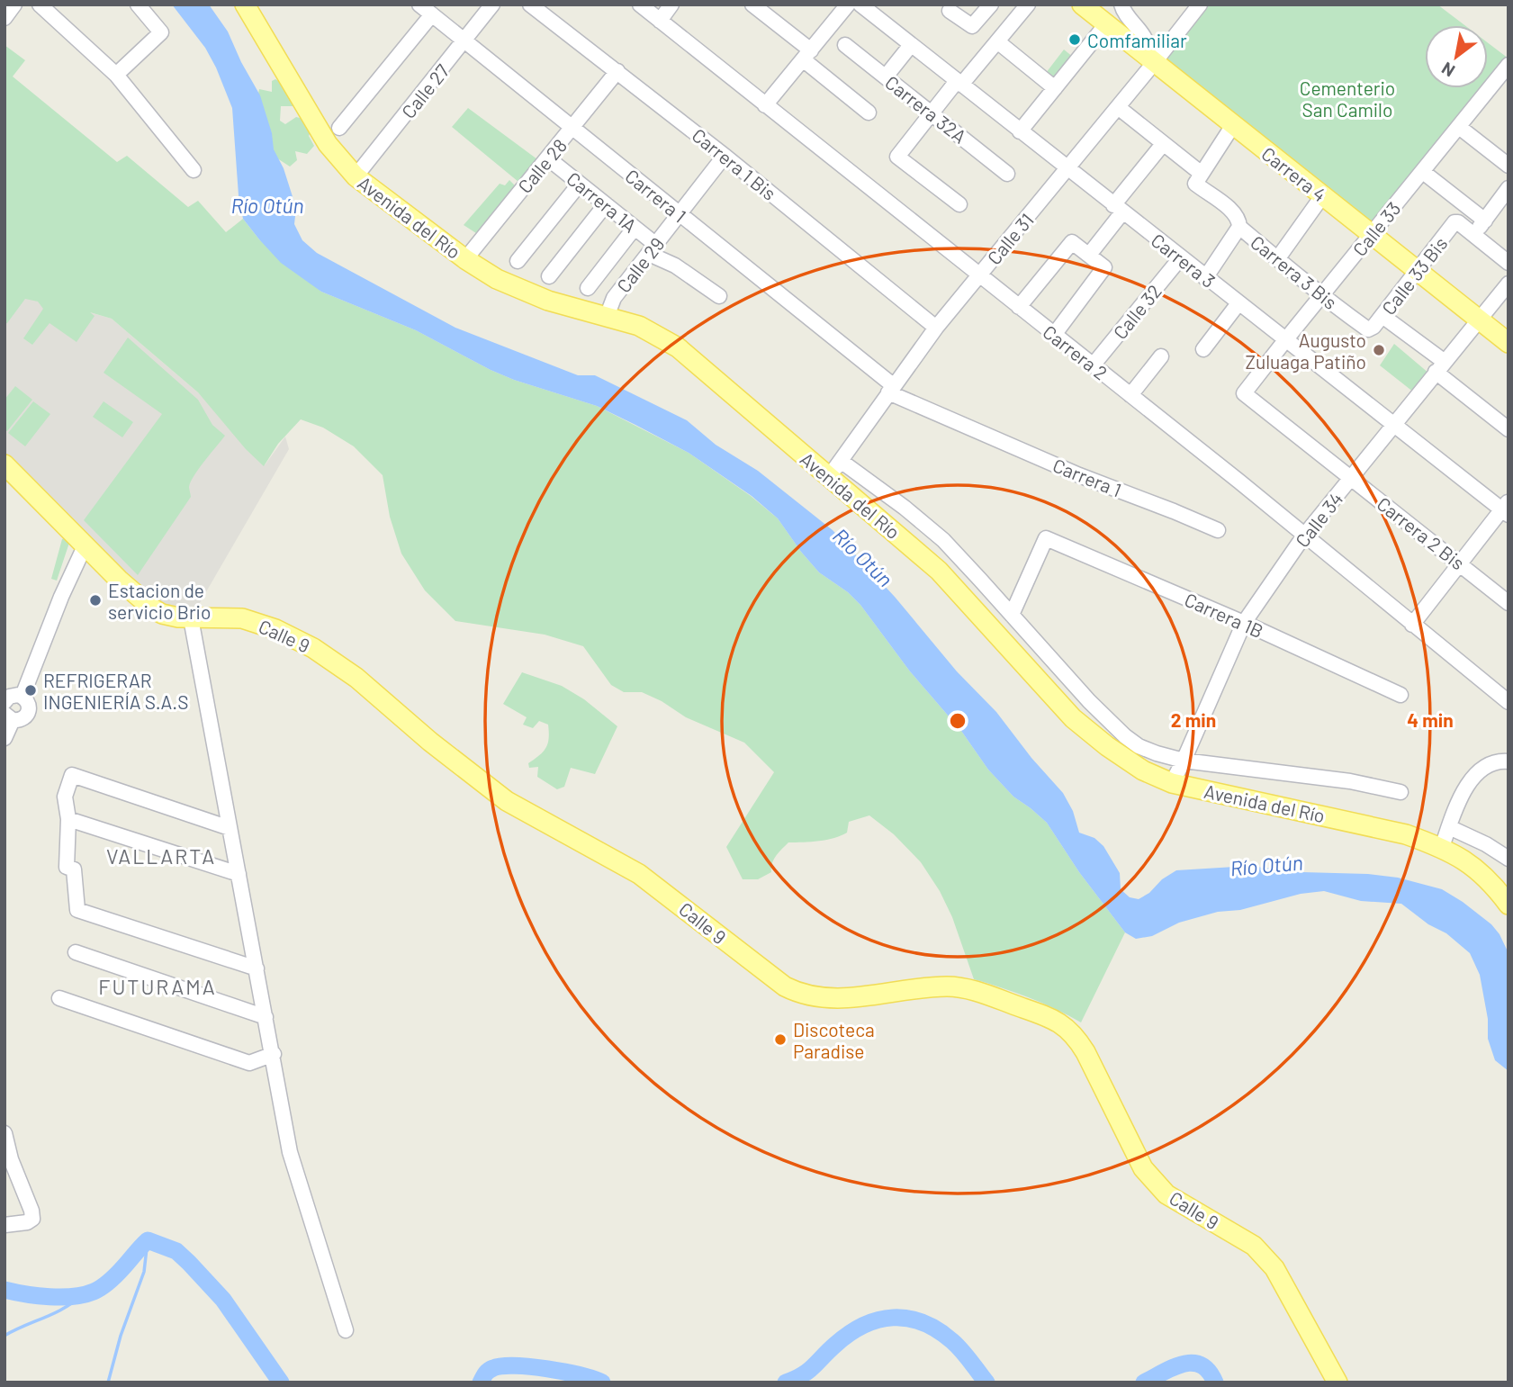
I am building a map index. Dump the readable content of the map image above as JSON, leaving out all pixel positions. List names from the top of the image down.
{
  "streets": {
    "main road": ["Carrera 4", "Avenida del Río", "Calle 9"],
    "street": [
      "Calle 27",
      "Carrera 32A",
      "Carrera 1 Bis",
      "Calle 28",
      "Carrera 1",
      "Carrera 1A",
      "Calle 33",
      "Calle 31",
      "Carrera 3",
      "Calle 29",
      "Carrera 3 Bis",
      "Calle 33 Bis",
      "Calle 32",
      "Carrera 2",
      "Calle 34",
      "Carrera 2 Bis",
      "Carrera 1B"
    ]
  },
  "crossings": [
    ["Calle 27", "Carrera 1"],
    ["Calle 27", "Avenida del Río"],
    ["Carrera 1 Bis", "Calle 28"],
    ["Carrera 1 Bis", "Calle 31"],
    ["Carrera 1 Bis", "Calle 29"],
    ["Calle 28", "Carrera 1"],
    ["Calle 28", "Carrera 1A"],
    ["Calle 28", "Avenida del Río"],
    ["Carrera 4", "Calle 33"],
    ["Carrera 4", "Calle 31"],
    ["Carrera 4", "Calle 33 Bis"],
    ["Carrera 4", "Calle 34"],
    ["Carrera 1", "Calle 31"],
    ["Carrera 1", "Calle 29"],
    ["Carrera 1A", "Calle 29"],
    ["Avenida del Río", "Calle 31"],
    ["Avenida del Río", "Calle 29"],
    ["Avenida del Río", "Calle 34"],
    ["Calle 33", "Carrera 3"],
    ["Calle 33", "Carrera 3 Bis"],
    ["Calle 33", "Carrera 2 Bis"],
    ["Calle 31", "Carrera 3"],
    ["Calle 31", "Carrera 3 Bis"],
    ["Calle 31", "Carrera 2"],
    ["Carrera 3", "Calle 32"],
    ["Carrera 3", "Calle 34"],
    ["Carrera 3 Bis", "Calle 33 Bis"],
    ["Calle 32", "Carrera 2"],
    ["Carrera 2", "Calle 34"],
    ["Calle 34", "Carrera 2 Bis"],
    ["Calle 34", "Carrera 1B"]
  ],
  "districts": ["VALLARTA", "FUTURAMA"],
  "water": ["Río Otún"],
  "parks": ["Cementerio San Camilo"],
  "places": [
    "Comfamiliar",
    "Augusto Zuluaga Patiño",
    "Estacion de servicio Brio",
    "REFRIGERAR INGENIERÍA S.A.S",
    "Discoteca Paradise"
  ],
  "north": "bottom left",
  "rings": ["2 min", "4 min"]
}
